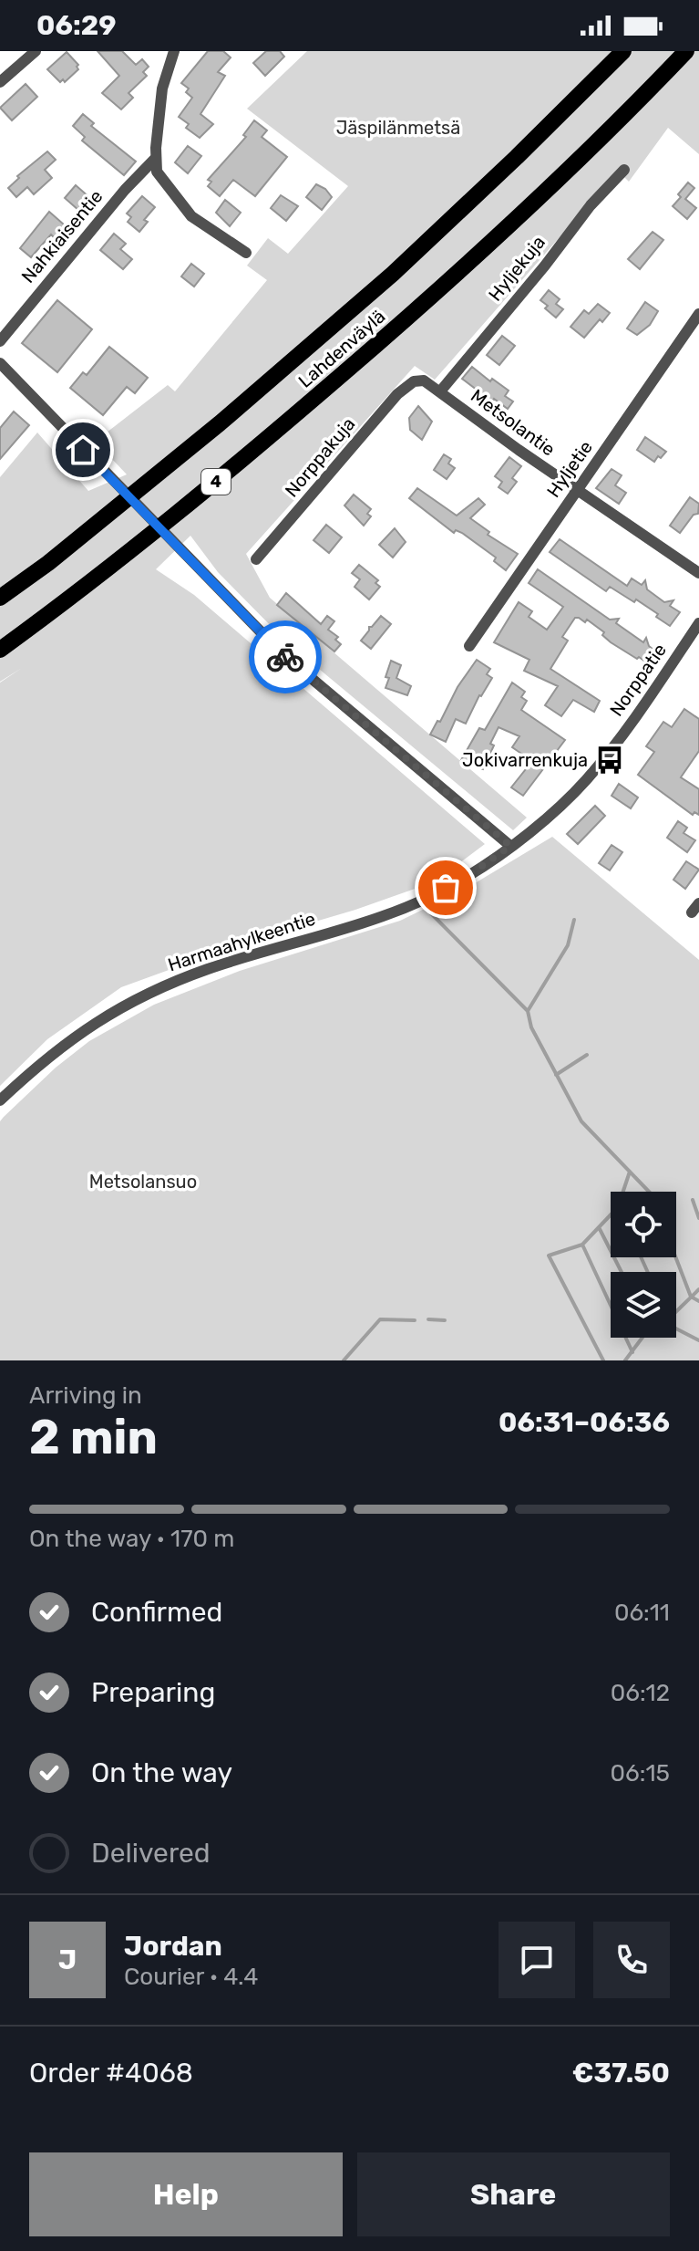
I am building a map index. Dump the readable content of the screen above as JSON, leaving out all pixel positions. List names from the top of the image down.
{
  "streets": {
    "highway": ["Lahdenväylä", "4"],
    "street": [
      "Nahkiaisentie",
      "Hyljekuja",
      "Metsolantie",
      "Norppakuja",
      "Hyljetie",
      "Norppatie",
      "Harmaahylkeentie"
    ]
  },
  "crossings": [
    ["Hyljekuja", "Metsolantie"],
    ["Metsolantie", "Norppakuja"],
    ["Metsolantie", "Hyljetie"],
    ["Norppatie", "Harmaahylkeentie"]
  ],
  "parks": ["Jäspilänmetsä", "Metsolansuo"],
  "places": {
    "bus stop": ["Jokivarrenkuja"]
  },
  "page": {
    "status": "06:29",
    "heading": ["2 min", "Arriving in", "06:31–06:36"],
    "panel": [
      "Jordan",
      "Courier · 4.4",
      "Order #4068",
      "€37.50"
    ],
    "bar": "On the way · 170 m",
    "list": [
      ["Confirmed", "06:11"],
      ["Preparing", "06:12"],
      ["On the way", "06:15"],
      "Delivered"
    ],
    "round": "J",
    "buttons": ["Help", "Share"]
  }
}
